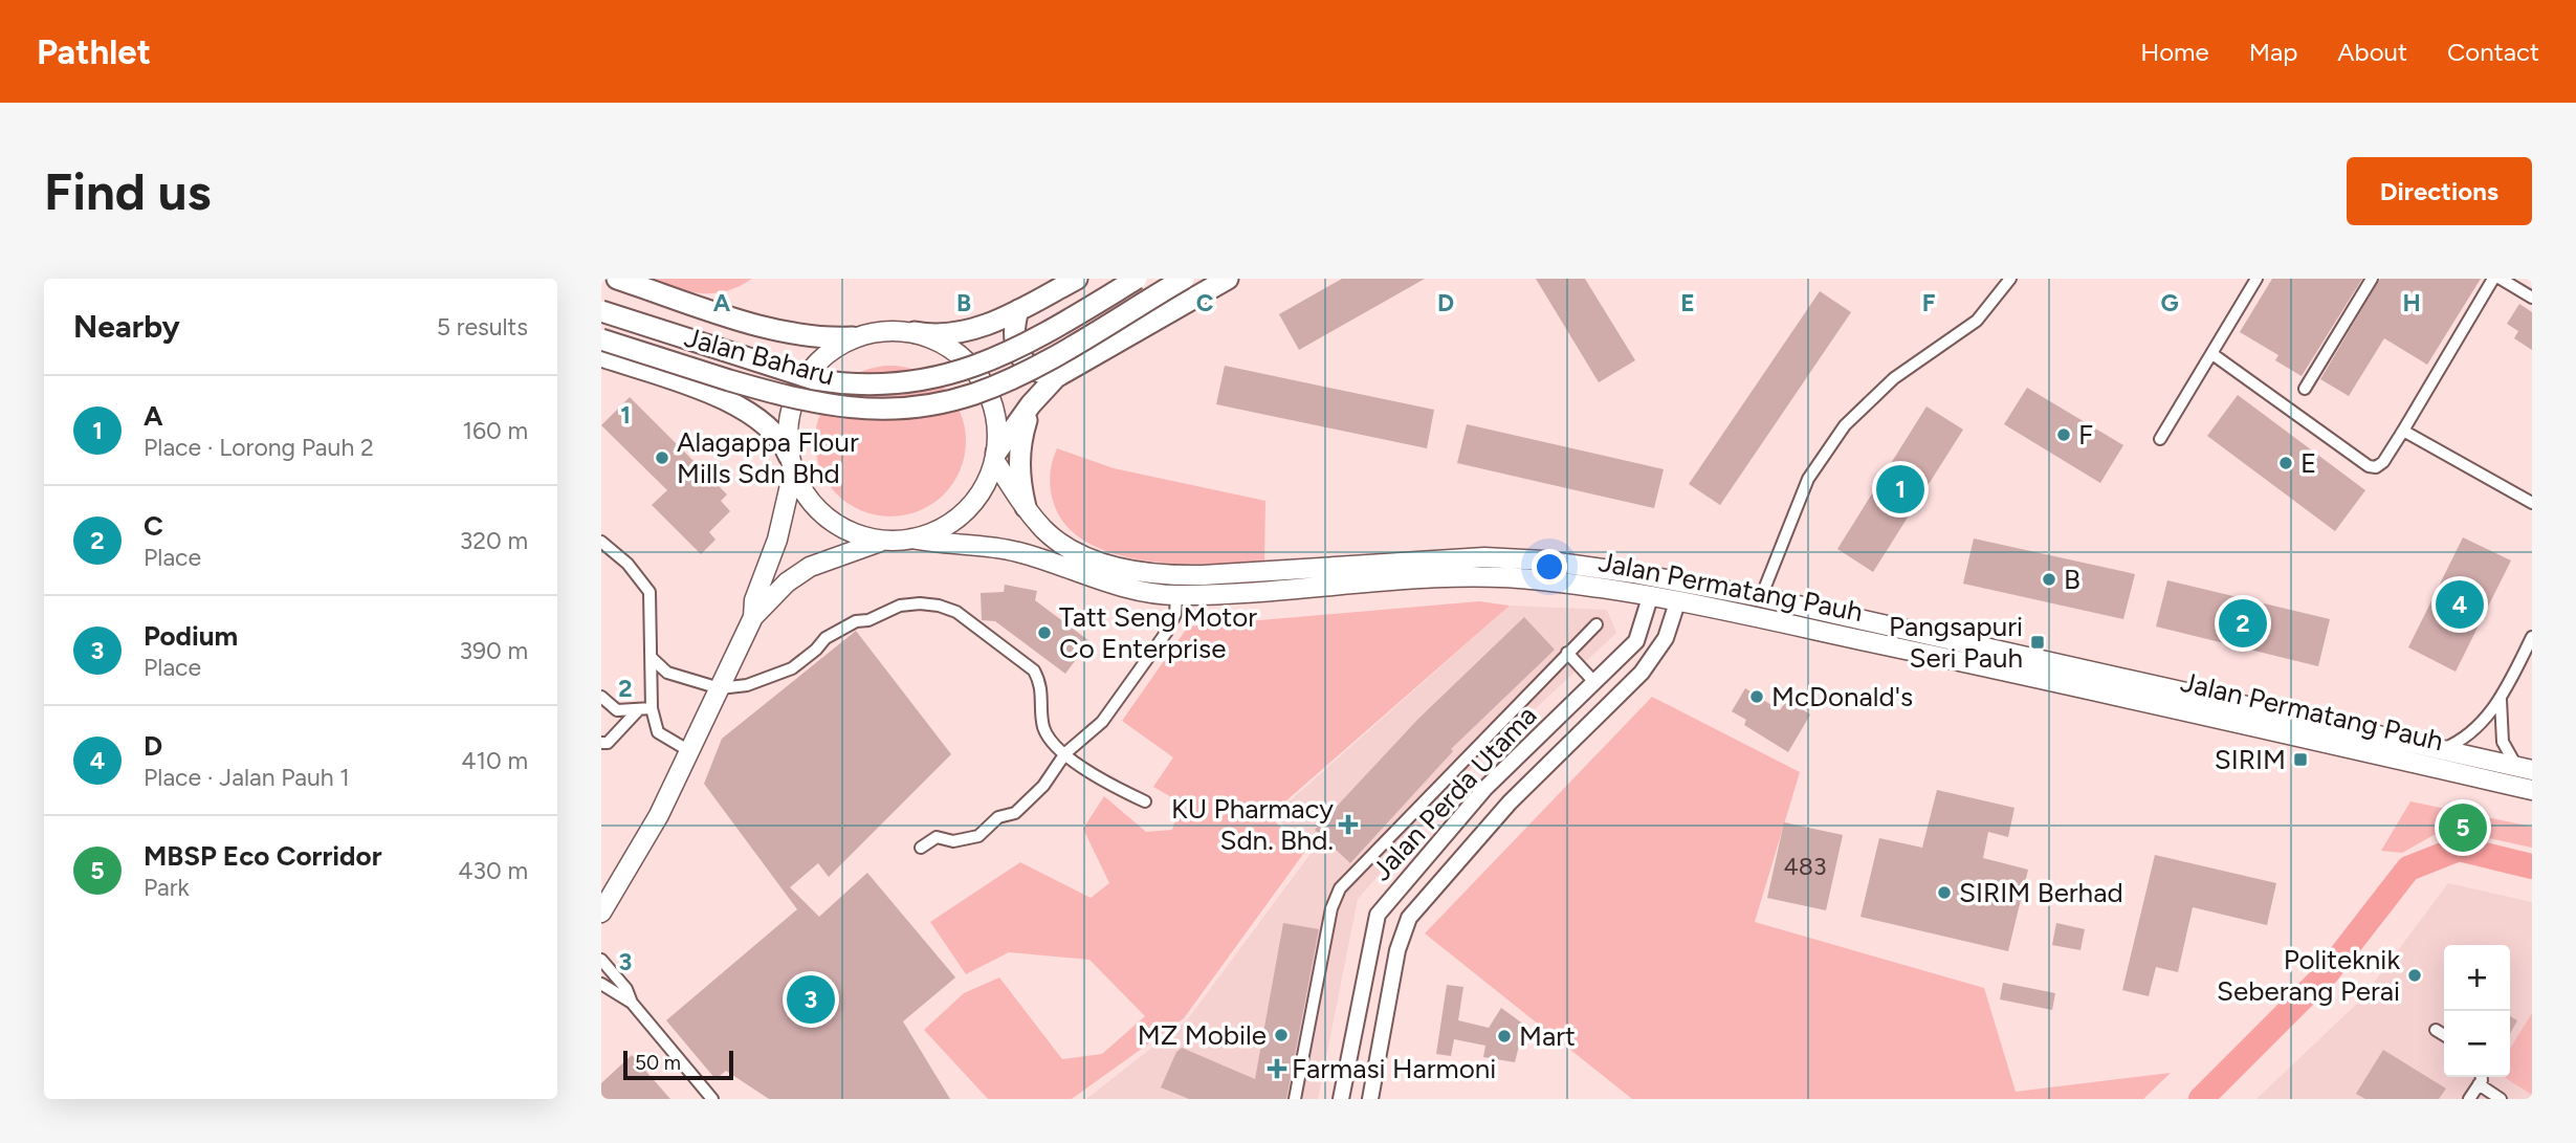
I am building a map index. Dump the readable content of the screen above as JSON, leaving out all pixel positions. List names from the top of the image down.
{
  "streets": {
    "highway": ["Jalan Baharu"],
    "main road": ["Jalan Permatang Pauh"],
    "street": ["Jalan Perda Utama"]
  },
  "crossings": [
    ["Jalan Permatang Pauh", "Jalan Perda Utama"]
  ],
  "places": {
    "other": [
      "F",
      "Alagappa Flour Mills Sdn Bhd",
      "E",
      "B",
      "Tatt Seng Motor Co Enterprise",
      "McDonald's",
      "SIRIM Berhad",
      "Politeknik Seberang Perai",
      "MZ Mobile",
      "Mart"
    ],
    "transit": ["Pangsapuri Seri Pauh", "SIRIM"],
    "health": ["KU Pharmacy Sdn. Bhd.", "Farmasi Harmoni"]
  },
  "house_numbers": ["483"],
  "scale_bar": "50 m",
  "page": {
    "header": "Pathlet",
    "nav": [
      "Home",
      "Map",
      "About",
      "Contact"
    ],
    "buttons": "Directions",
    "title": "Find us",
    "heading": ["Nearby", "5 results"],
    "list": [
      {
        "mark": "1",
        "name": "A",
        "note": "Place · Lorong Pauh 2",
        "value": "160 m"
      },
      {
        "mark": "2",
        "name": "C",
        "note": "Place",
        "value": "320 m"
      },
      {
        "mark": "3",
        "name": "Podium",
        "note": "Place",
        "value": "390 m"
      },
      {
        "mark": "4",
        "name": "D",
        "note": "Place · Jalan Pauh 1",
        "value": "410 m"
      },
      {
        "mark": "5",
        "name": "MBSP Eco Corridor",
        "note": "Park",
        "value": "430 m"
      }
    ],
    "pins": [
      "1",
      "4",
      "2",
      "5",
      "3"
    ],
    "map_buttons": ["+", "−"],
    "scale": "50 m"
  },
  "grid": {
    "columns": [
      "A",
      "B",
      "C",
      "D",
      "E",
      "F",
      "G",
      "H"
    ],
    "rows": ["1", "2", "3"]
  }
}
